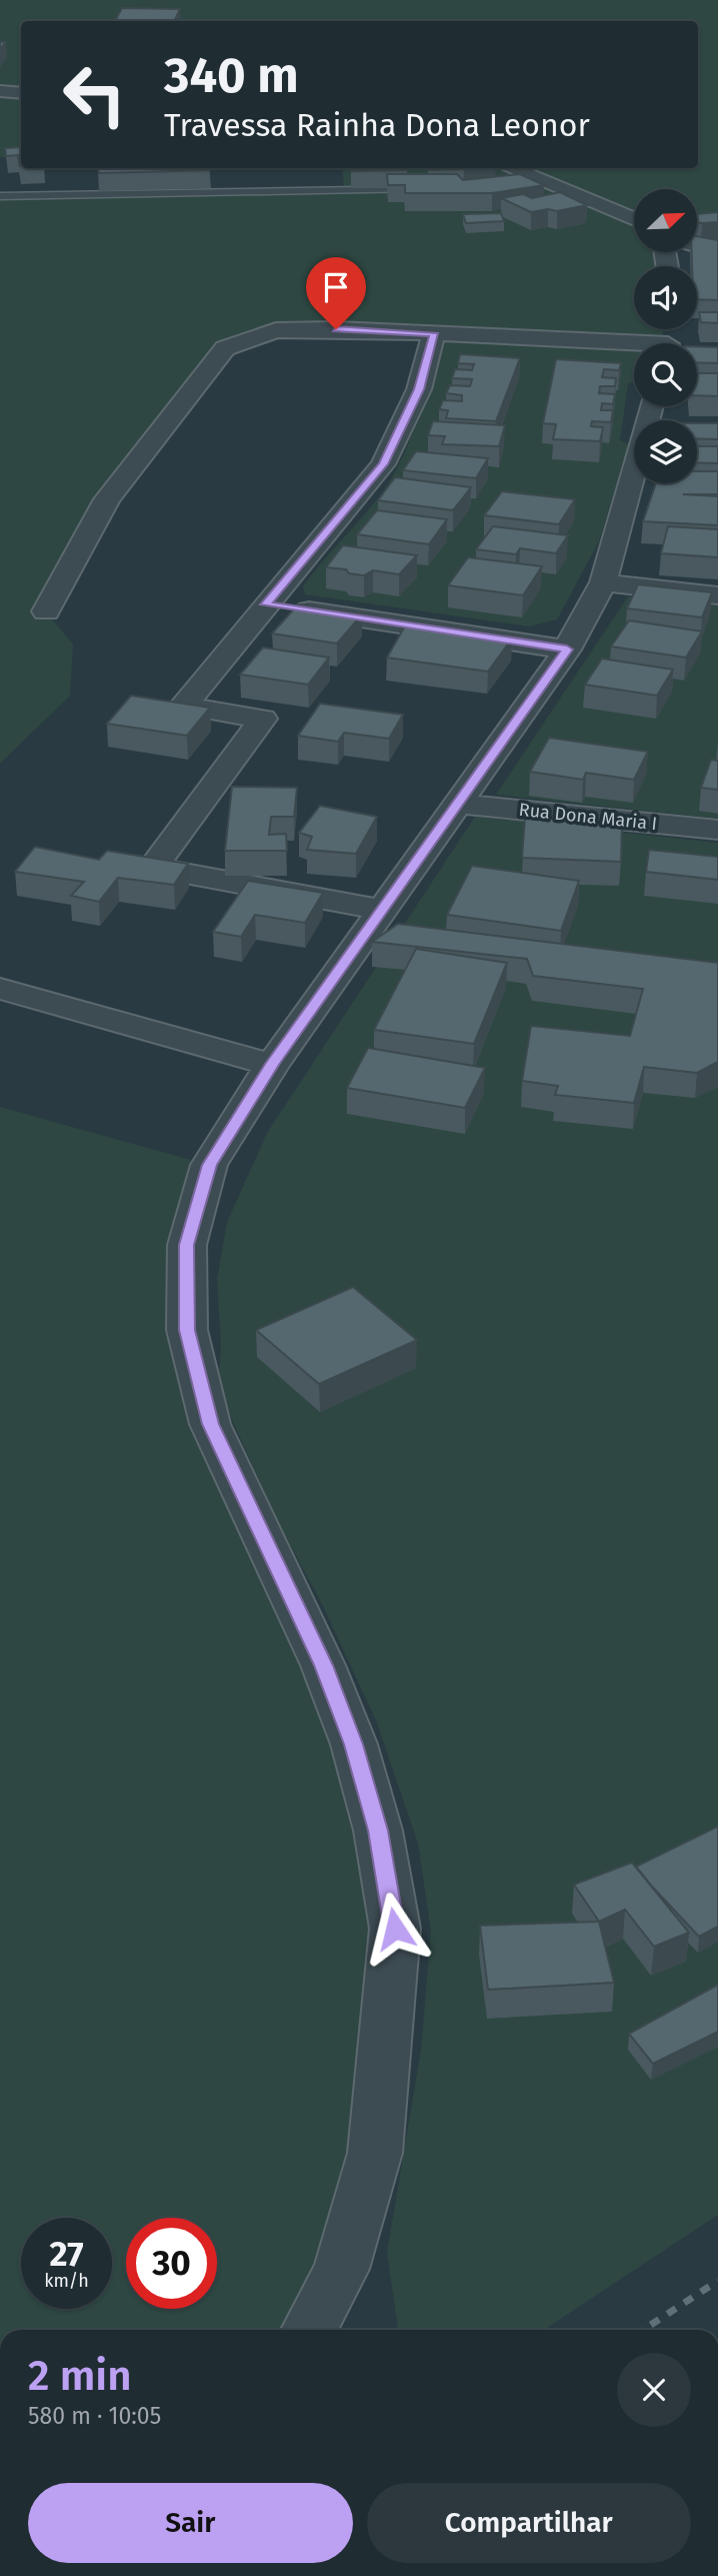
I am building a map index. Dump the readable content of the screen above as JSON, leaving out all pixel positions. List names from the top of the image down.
{
  "streets": {
    "street": ["Rua Dona Maria I"]
  },
  "north": "top right",
  "page": {
    "turn": ["340 m", "Travessa Rainha Dona Leonor"],
    "speed": "27 km/h",
    "limit": "30",
    "heading": ["2 min", "580 m · 10:05"],
    "buttons": ["Sair", "Compartilhar"]
  }
}
